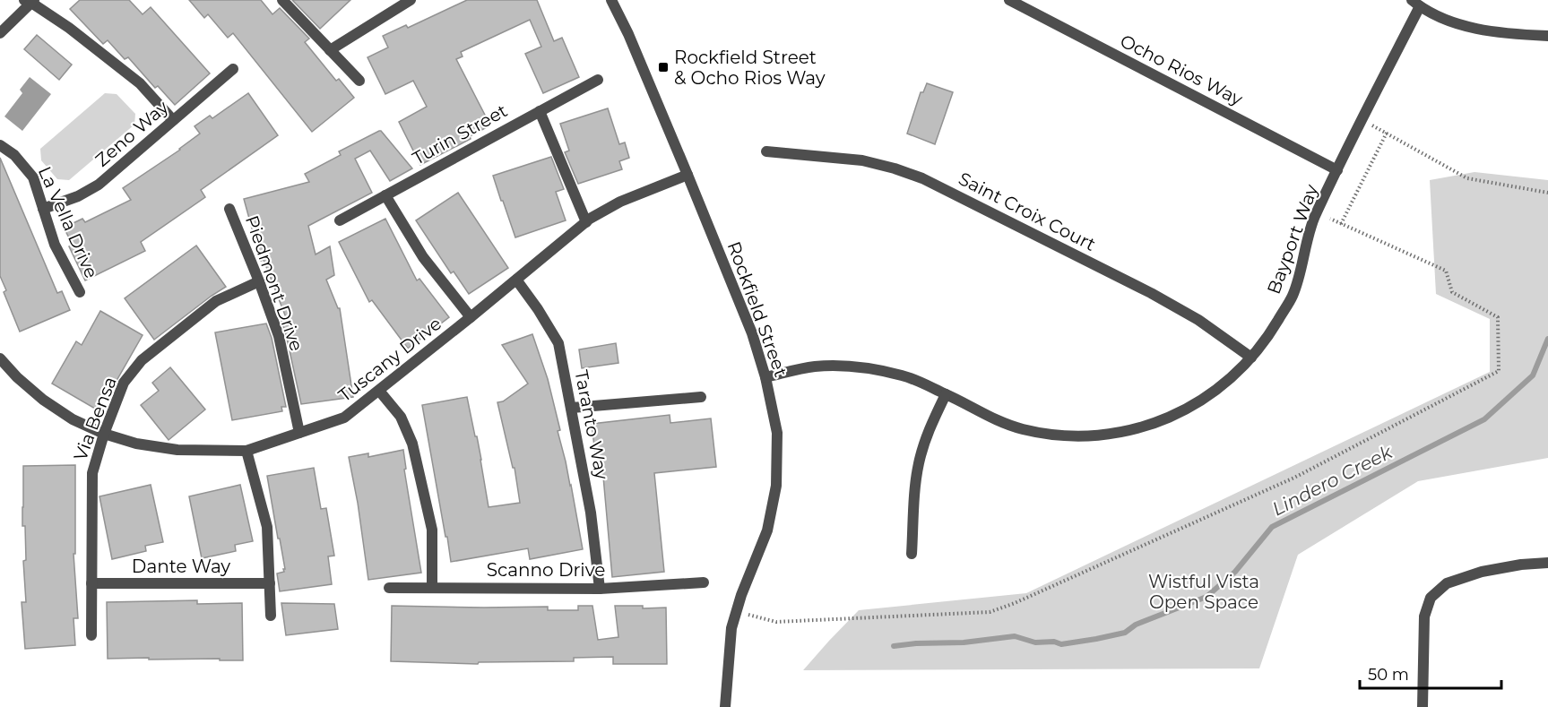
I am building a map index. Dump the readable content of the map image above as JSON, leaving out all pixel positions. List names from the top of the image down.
{
  "streets": {
    "street": [
      "Ocho Rios Way",
      "Zeno Way",
      "Turin Street",
      "Saint Croix Court",
      "La Vella Drive",
      "Bayport Way",
      "Piedmont Drive",
      "Rockfield Street",
      "Tuscany Drive",
      "Via Bensa",
      "Taranto Way",
      "Dante Way",
      "Scanno Drive"
    ]
  },
  "crossings": [
    ["Ocho Rios Way", "Bayport Way"],
    ["Zeno Way", "La Vella Drive"],
    ["Saint Croix Court", "Bayport Way"],
    ["Bayport Way", "Rockfield Street"],
    ["Piedmont Drive", "Tuscany Drive"],
    ["Piedmont Drive", "Via Bensa"],
    ["Rockfield Street", "Tuscany Drive"],
    ["Tuscany Drive", "Via Bensa"],
    ["Tuscany Drive", "Taranto Way"],
    ["Via Bensa", "Dante Way"],
    ["Taranto Way", "Scanno Drive"]
  ],
  "water": ["Lindero Creek"],
  "parks": ["Wistful Vista Open Space"],
  "places": {
    "transit": ["Rockfield Street & Ocho Rios Way"]
  },
  "scale_bar": "50 m"
}
